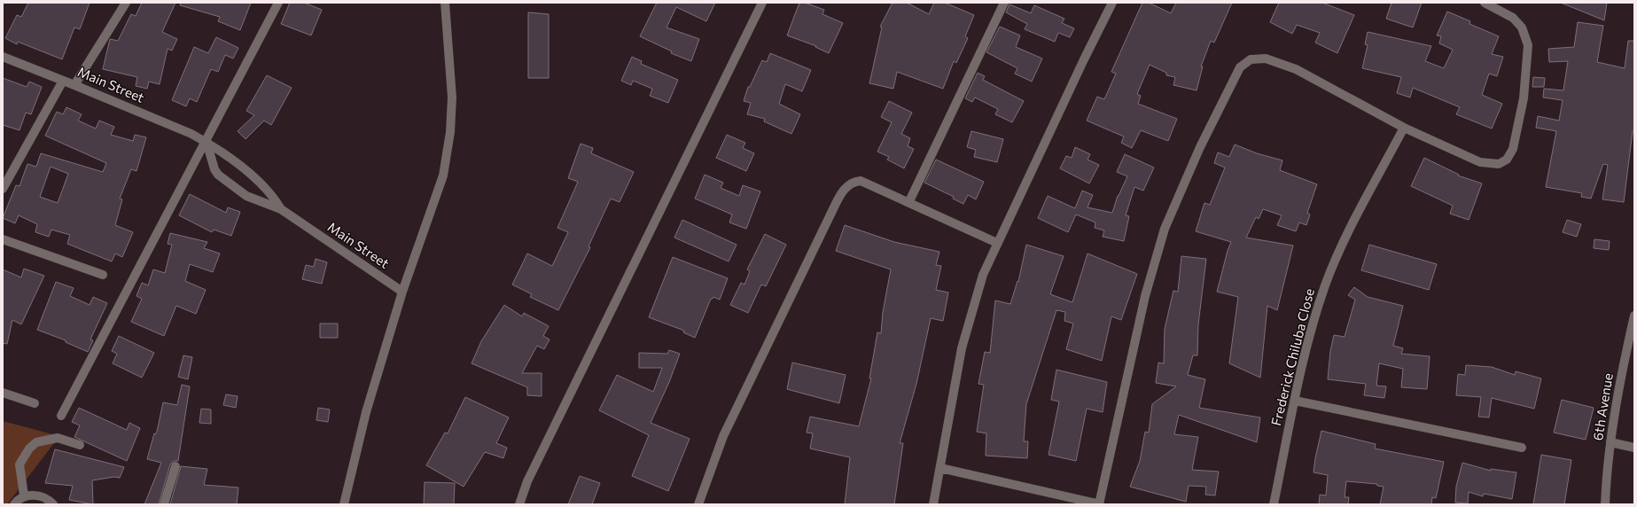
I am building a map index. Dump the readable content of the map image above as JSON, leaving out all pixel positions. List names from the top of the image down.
{
  "streets": {
    "street": ["Main Street", "Frederick Chiluba Close", "6th Avenue"]
  }
}
